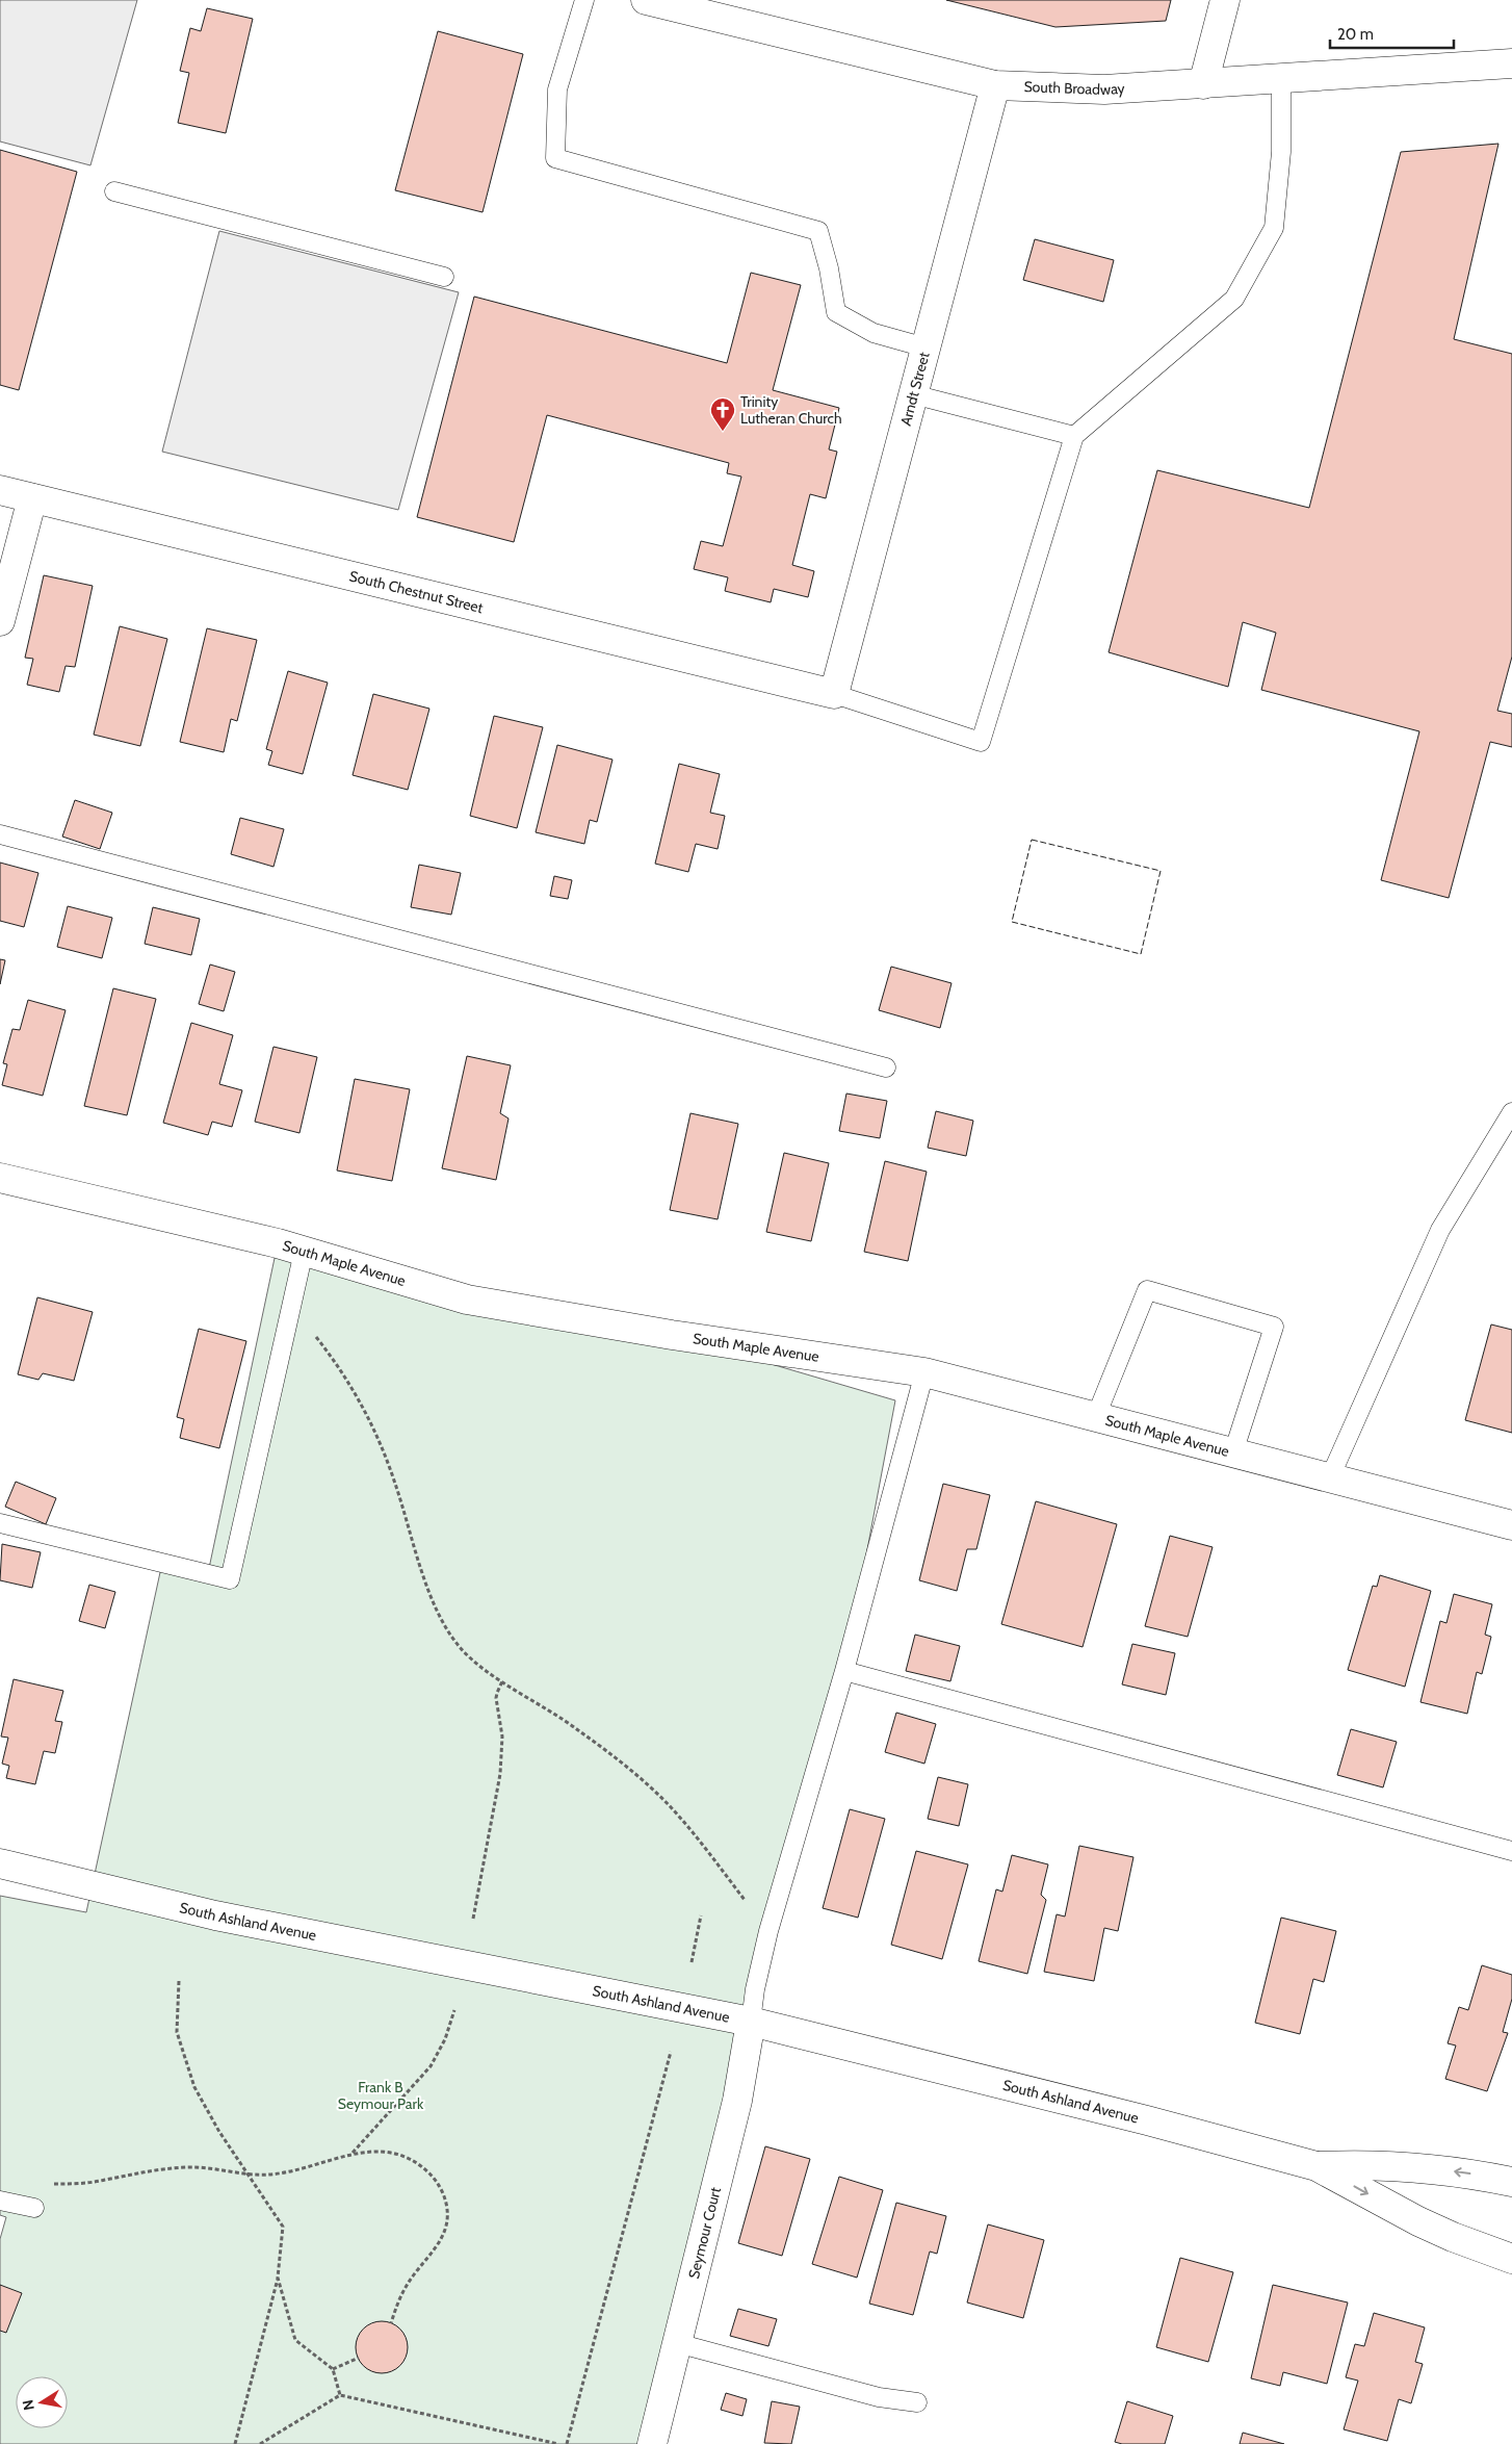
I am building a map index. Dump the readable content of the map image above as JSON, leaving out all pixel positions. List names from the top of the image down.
{
  "streets": {
    "street": [
      "South Broadway",
      "Arndt Street",
      "South Chestnut Street",
      "South Maple Avenue",
      "South Ashland Avenue",
      "Seymour Court"
    ]
  },
  "crossings": [
    ["South Broadway", "Arndt Street"],
    ["Arndt Street", "South Chestnut Street"],
    ["South Ashland Avenue", "Seymour Court"]
  ],
  "parks": ["Frank B Seymour Park"],
  "places": {
    "church": ["Trinity Lutheran Church"]
  },
  "scale_bar": "20 m",
  "north": "left"
}
